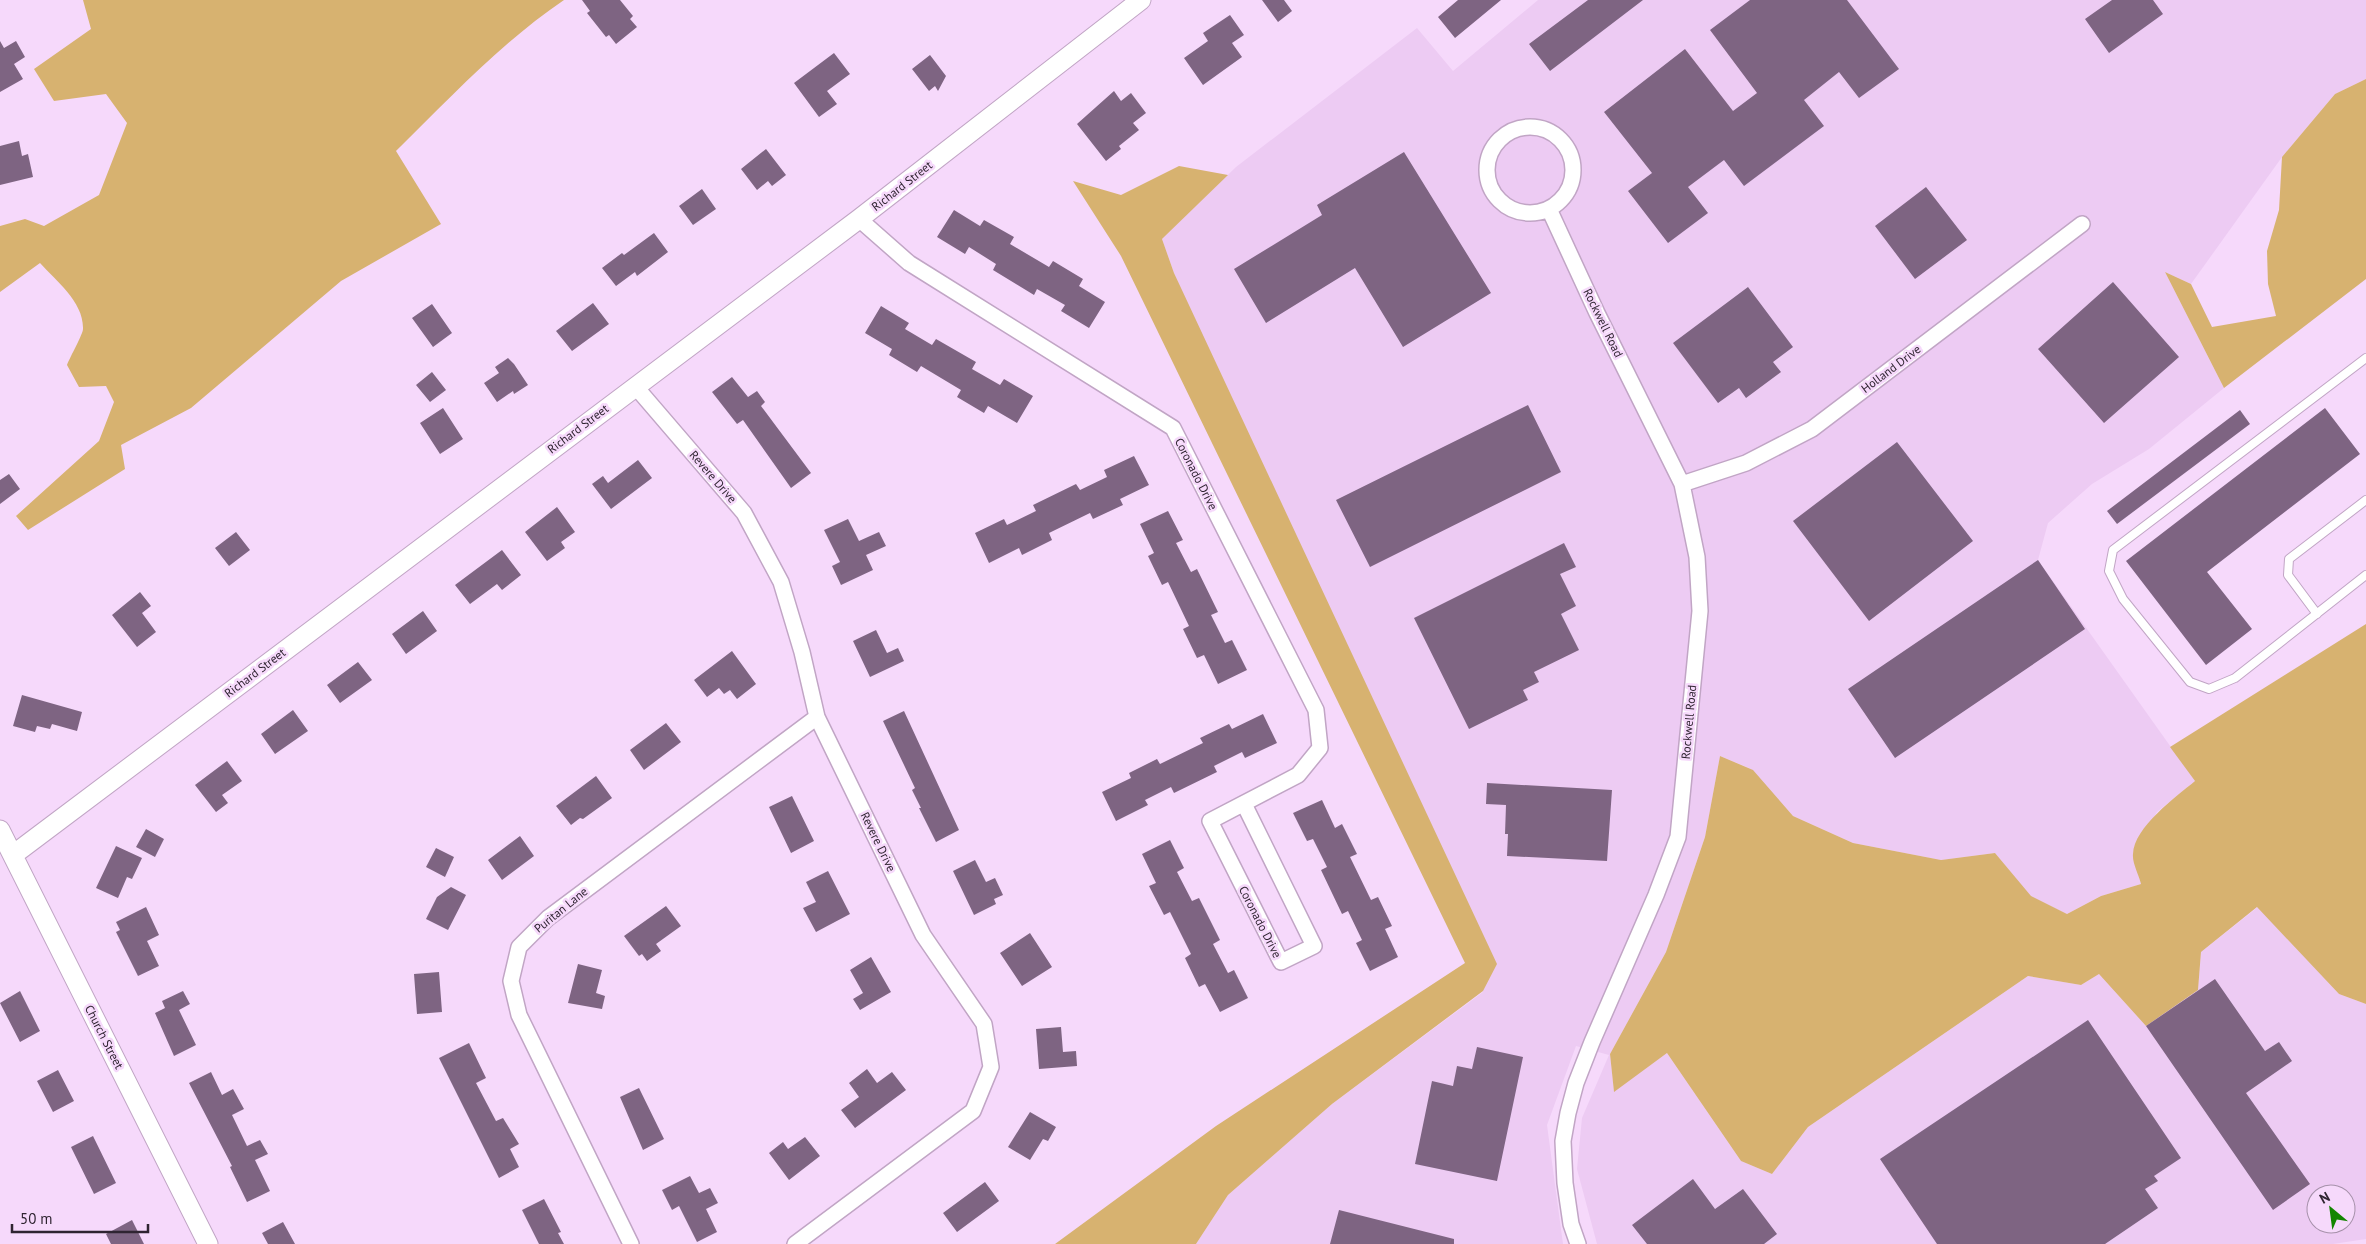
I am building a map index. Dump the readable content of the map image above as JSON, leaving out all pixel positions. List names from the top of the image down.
{
  "streets": {
    "street": [
      "Richard Street",
      "Rockwell Road",
      "Holland Drive",
      "Coronado Drive",
      "Revere Drive",
      "Puritan Lane",
      "Church Street"
    ]
  },
  "crossings": [
    ["Richard Street", "Coronado Drive"],
    ["Richard Street", "Revere Drive"],
    ["Richard Street", "Church Street"],
    ["Rockwell Road", "Holland Drive"],
    ["Revere Drive", "Puritan Lane"]
  ],
  "scale_bar": "50 m",
  "north": "top left"
}
